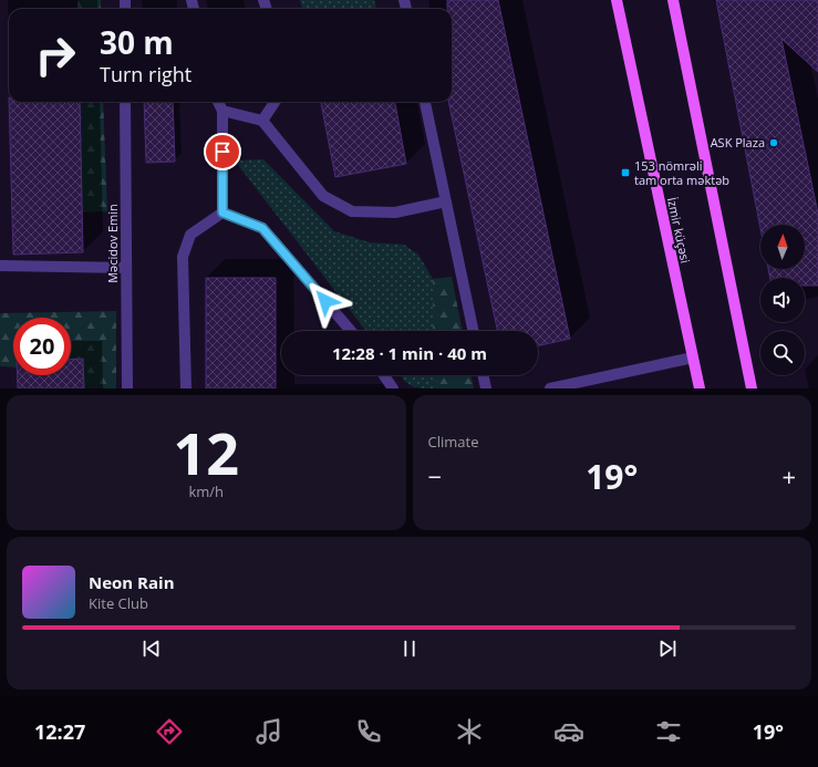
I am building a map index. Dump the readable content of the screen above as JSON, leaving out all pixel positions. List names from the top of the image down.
{
  "streets": {
    "main road": ["İzmir küçəsi"],
    "street": ["Məcidov Emin"]
  },
  "places": {
    "other": ["ASK Plaza"],
    "transit": ["153 nömrəli tam orta məktəb"]
  },
  "north": "top",
  "page": {
    "turn": ["30 m", "Turn right"],
    "limit": "20",
    "trip": "12:28 · 1 min · 40 m",
    "tile": [
      ["12", "km/h"],
      "Climate"
    ],
    "heat": ["−", "19°", "+"],
    "song": ["Neon Rain", "Kite Club"],
    "tabs": ["12:27", "19°"]
  }
}
